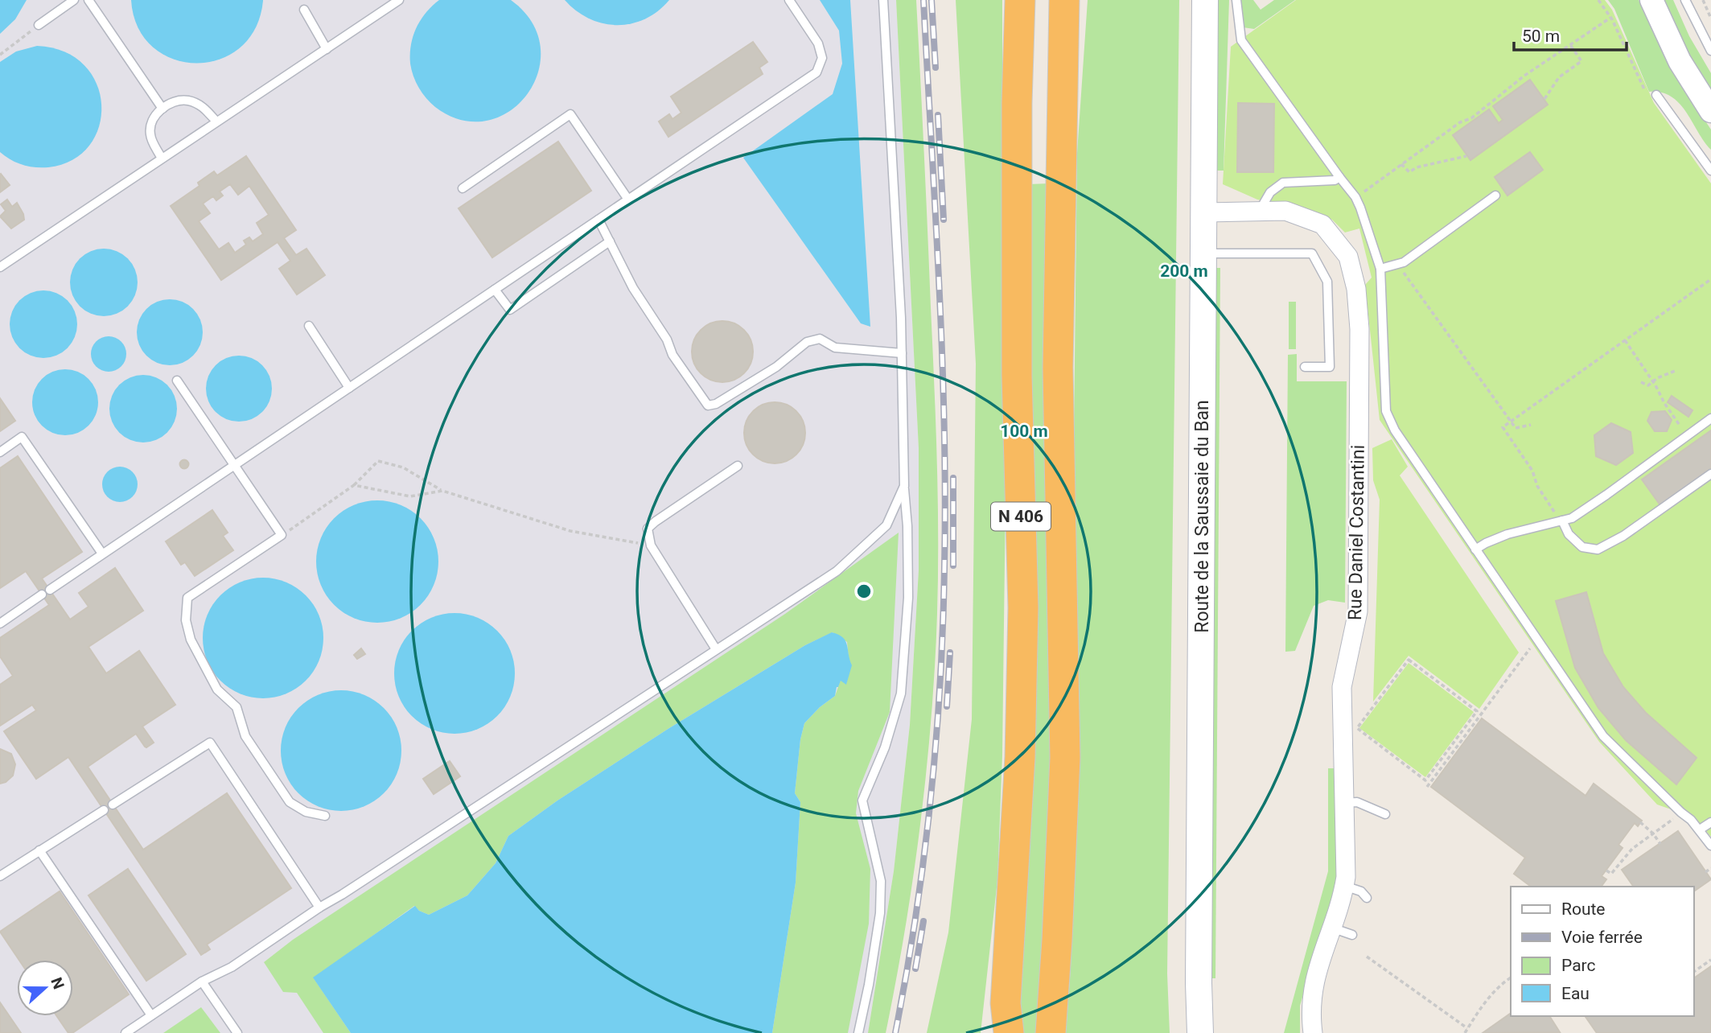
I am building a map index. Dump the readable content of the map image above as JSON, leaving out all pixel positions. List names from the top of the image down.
{
  "streets": {
    "highway": ["N 406"],
    "main road": ["Route de la Saussaie du Ban"],
    "street": ["Rue Daniel Costantini"]
  },
  "crossings": [
    ["Route de la Saussaie du Ban", "Rue Daniel Costantini"]
  ],
  "legend": [
    "Route",
    "Voie ferrée",
    "Parc",
    "Eau"
  ],
  "scale_bar": "50 m",
  "north": "right",
  "rings": ["200 m", "100 m"]
}
